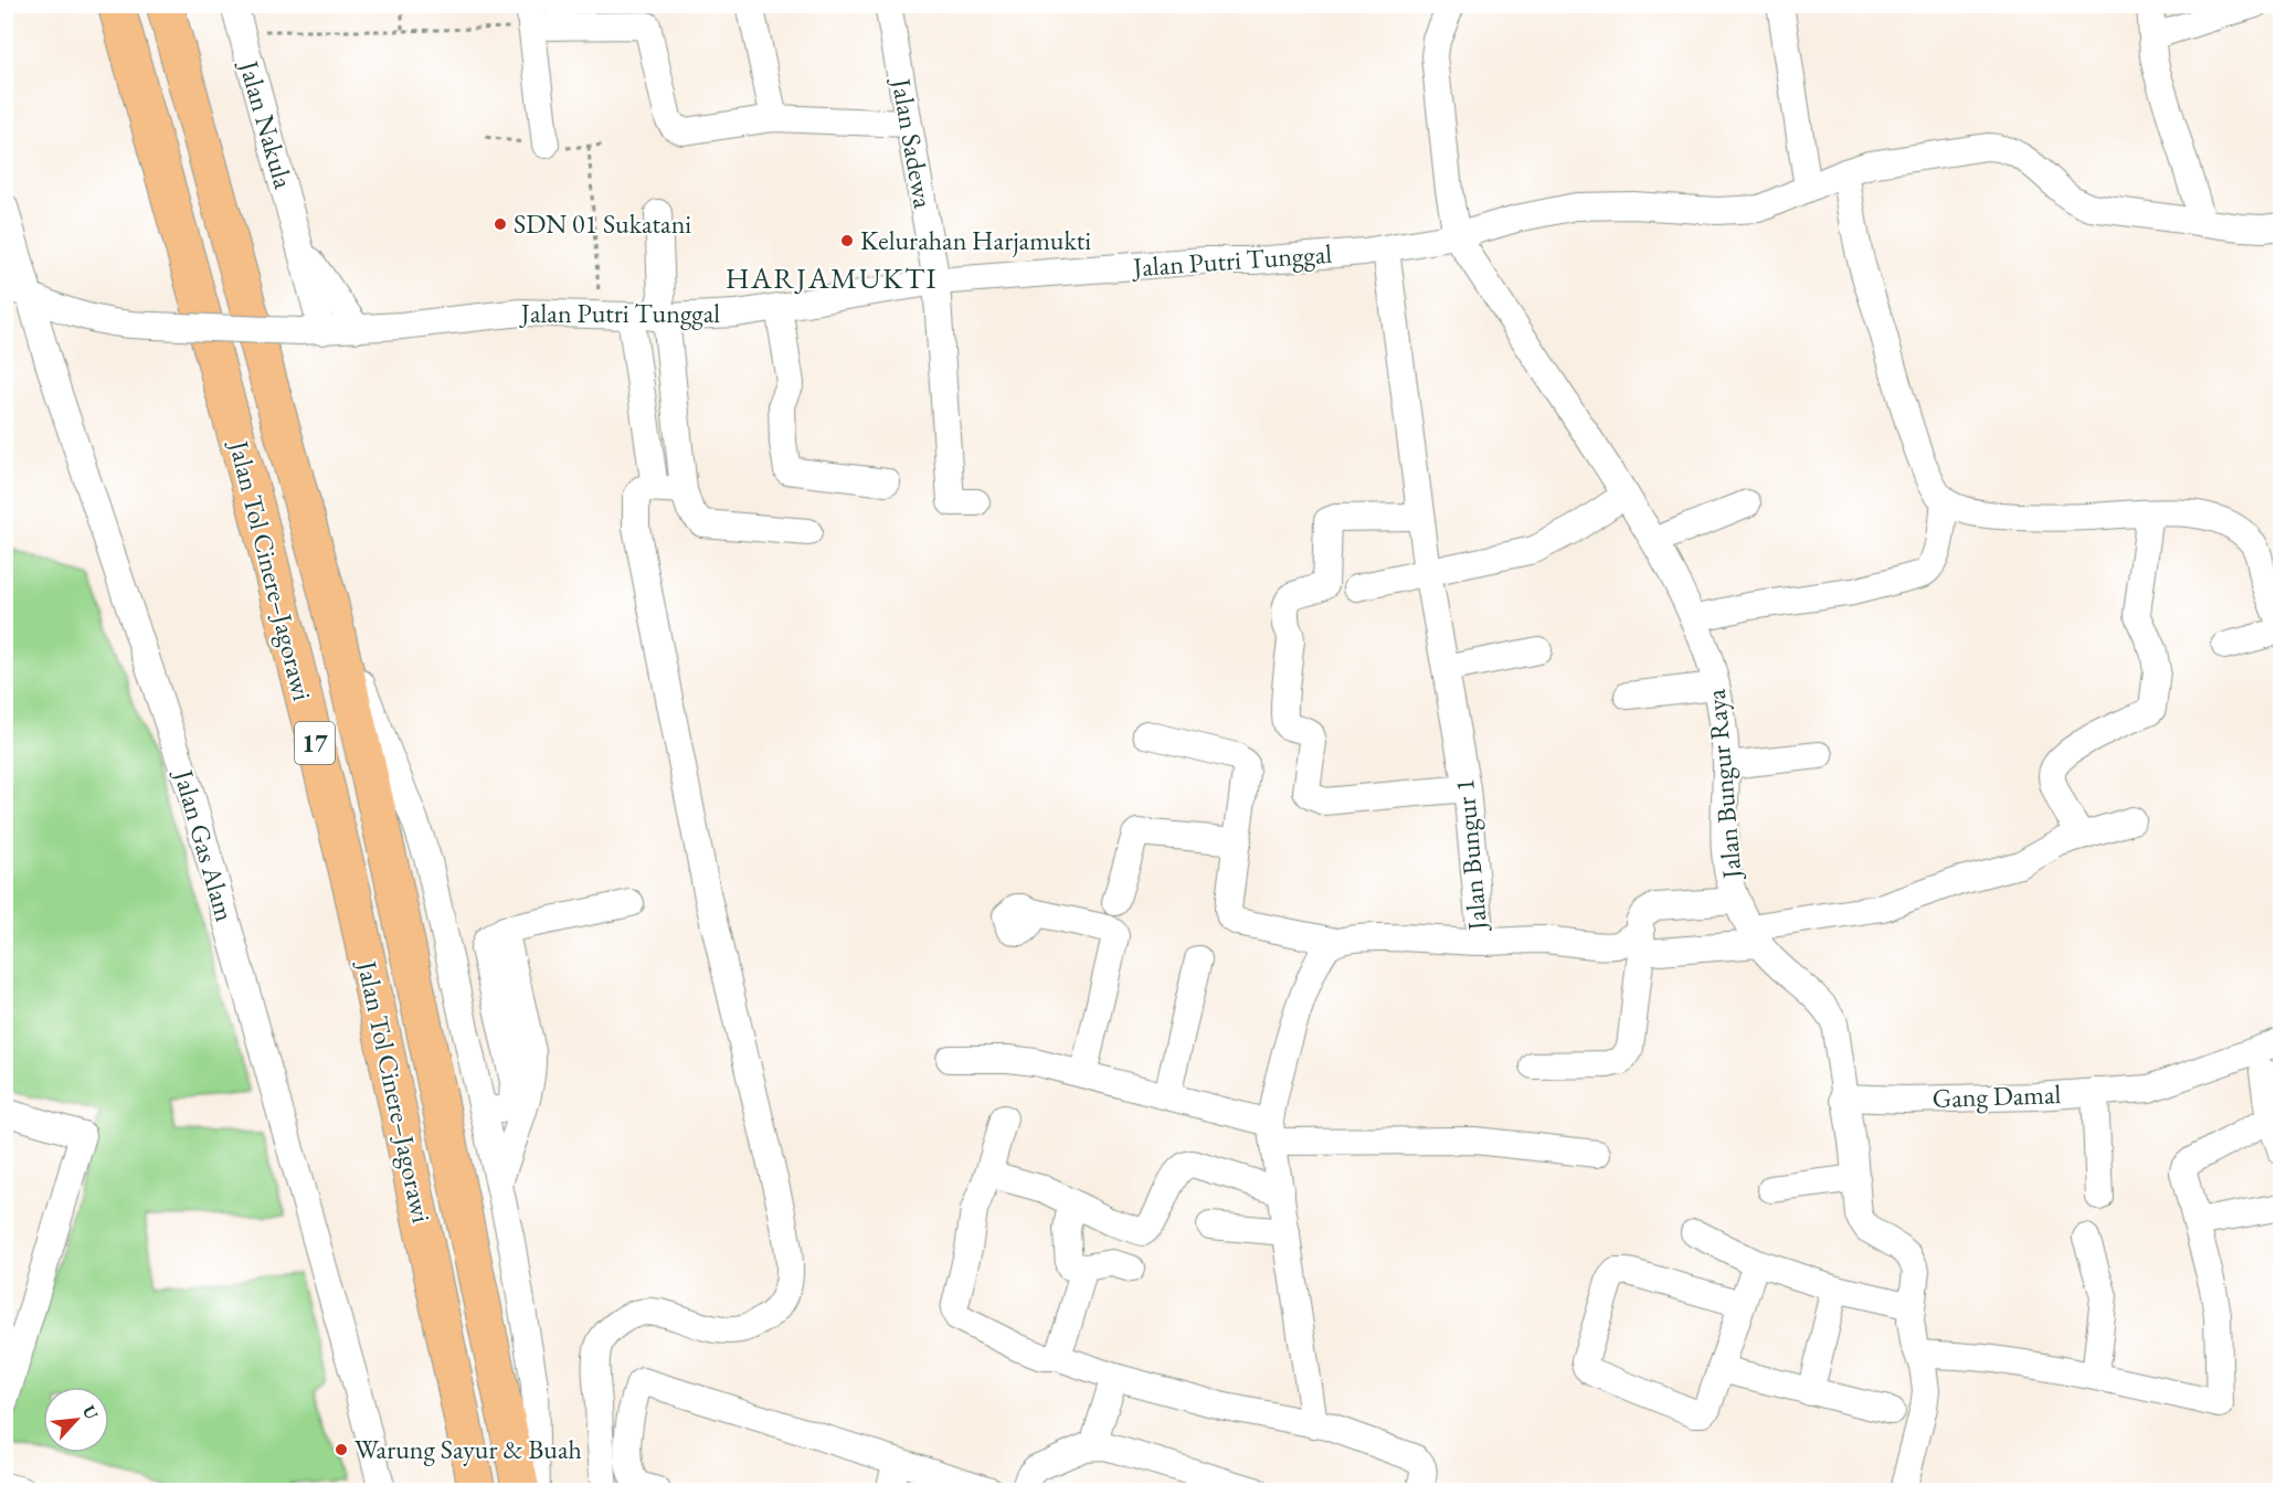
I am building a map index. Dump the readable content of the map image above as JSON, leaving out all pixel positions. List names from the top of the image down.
{
  "streets": {
    "highway": ["Jalan Tol Cinere–Jagorawi", "17"],
    "street": [
      "Jalan Nakula",
      "Jalan Sadewa",
      "Jalan Putri Tunggal",
      "Jalan Bungur Raya",
      "Jalan Gas Alam",
      "Jalan Bungur 1",
      "Gang Damal"
    ]
  },
  "crossings": [
    ["Jalan Nakula", "Jalan Putri Tunggal"],
    ["Jalan Sadewa", "Jalan Putri Tunggal"],
    ["Jalan Putri Tunggal", "Jalan Bungur Raya"],
    ["Jalan Putri Tunggal", "Jalan Gas Alam"],
    ["Jalan Putri Tunggal", "Jalan Bungur 1"],
    ["Jalan Bungur Raya", "Gang Damal"]
  ],
  "districts": ["HARJAMUKTI"],
  "places": ["SDN 01 Sukatani", "Kelurahan Harjamukti", "Warung Sayur & Buah"],
  "north": "top right"
}
